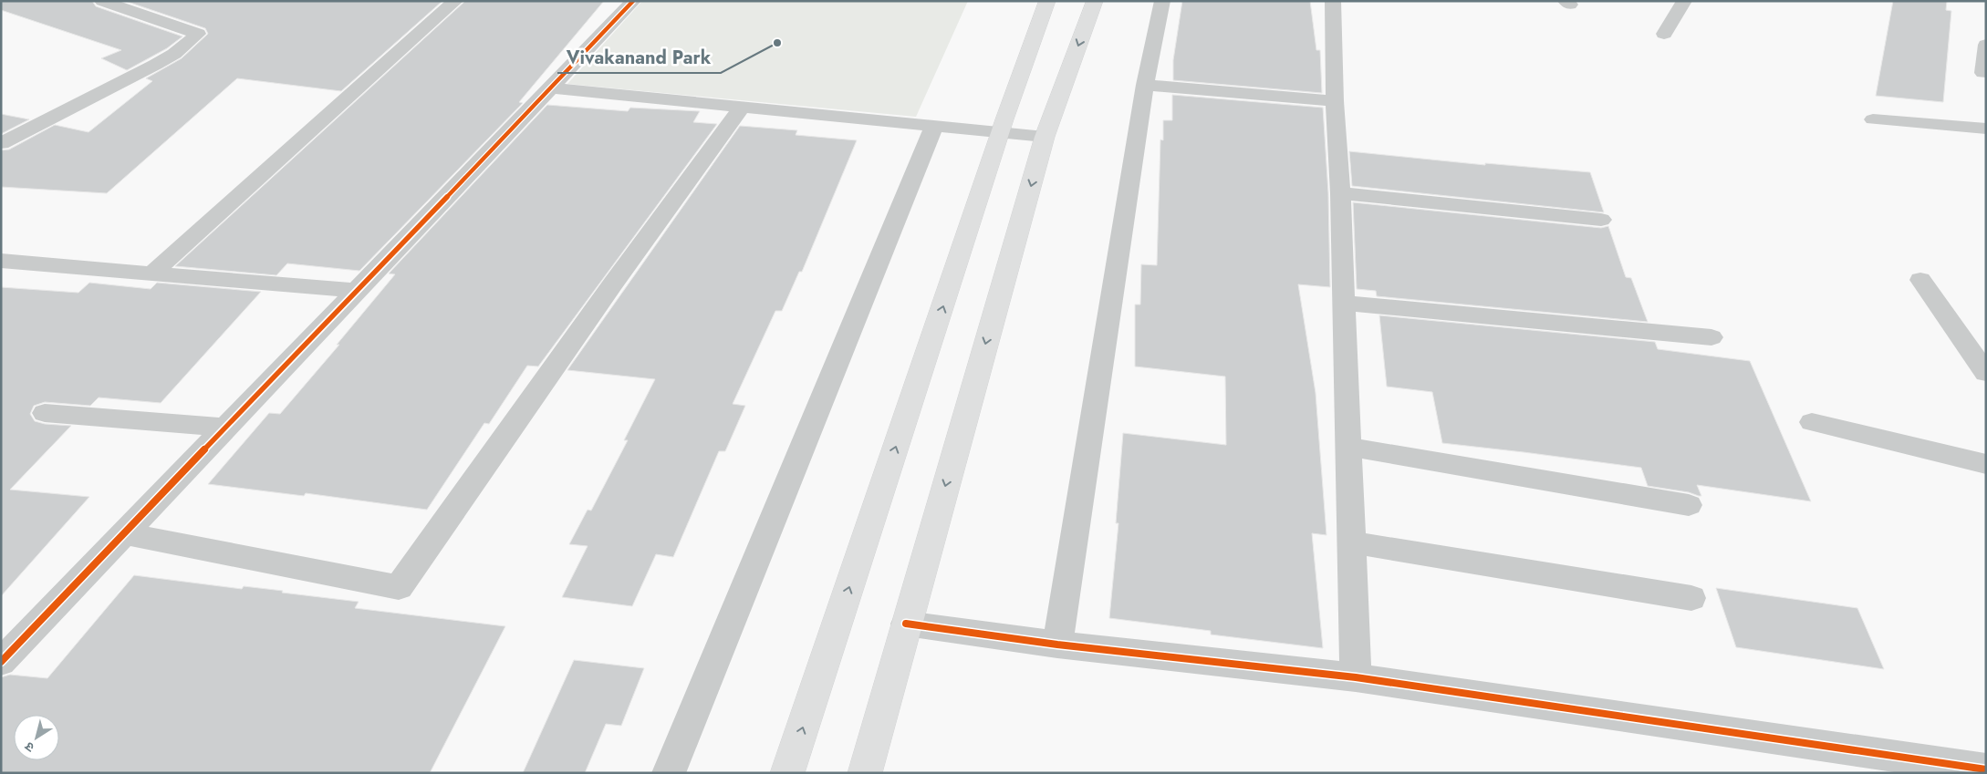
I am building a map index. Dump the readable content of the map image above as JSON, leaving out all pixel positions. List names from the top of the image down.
{
  "places": ["Vivakanand Park"],
  "north": "bottom left"
}
